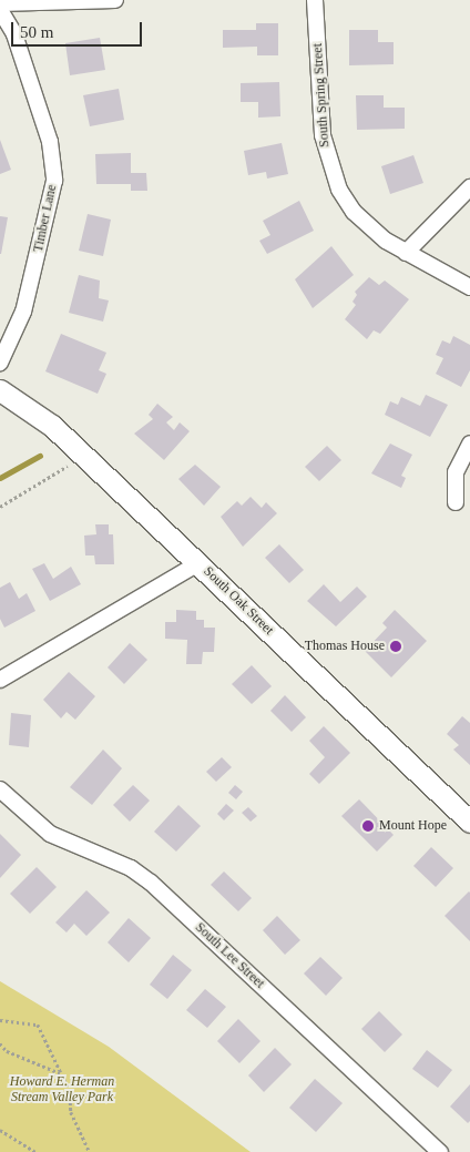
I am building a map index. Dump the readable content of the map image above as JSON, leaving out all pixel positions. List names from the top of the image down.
{
  "streets": {
    "street": [
      "South Spring Street",
      "Timber Lane",
      "South Oak Street",
      "South Lee Street"
    ]
  },
  "parks": ["Howard E. Herman Stream Valley Park"],
  "places": ["Thomas House", "Mount Hope"],
  "scale_bar": "50 m"
}
